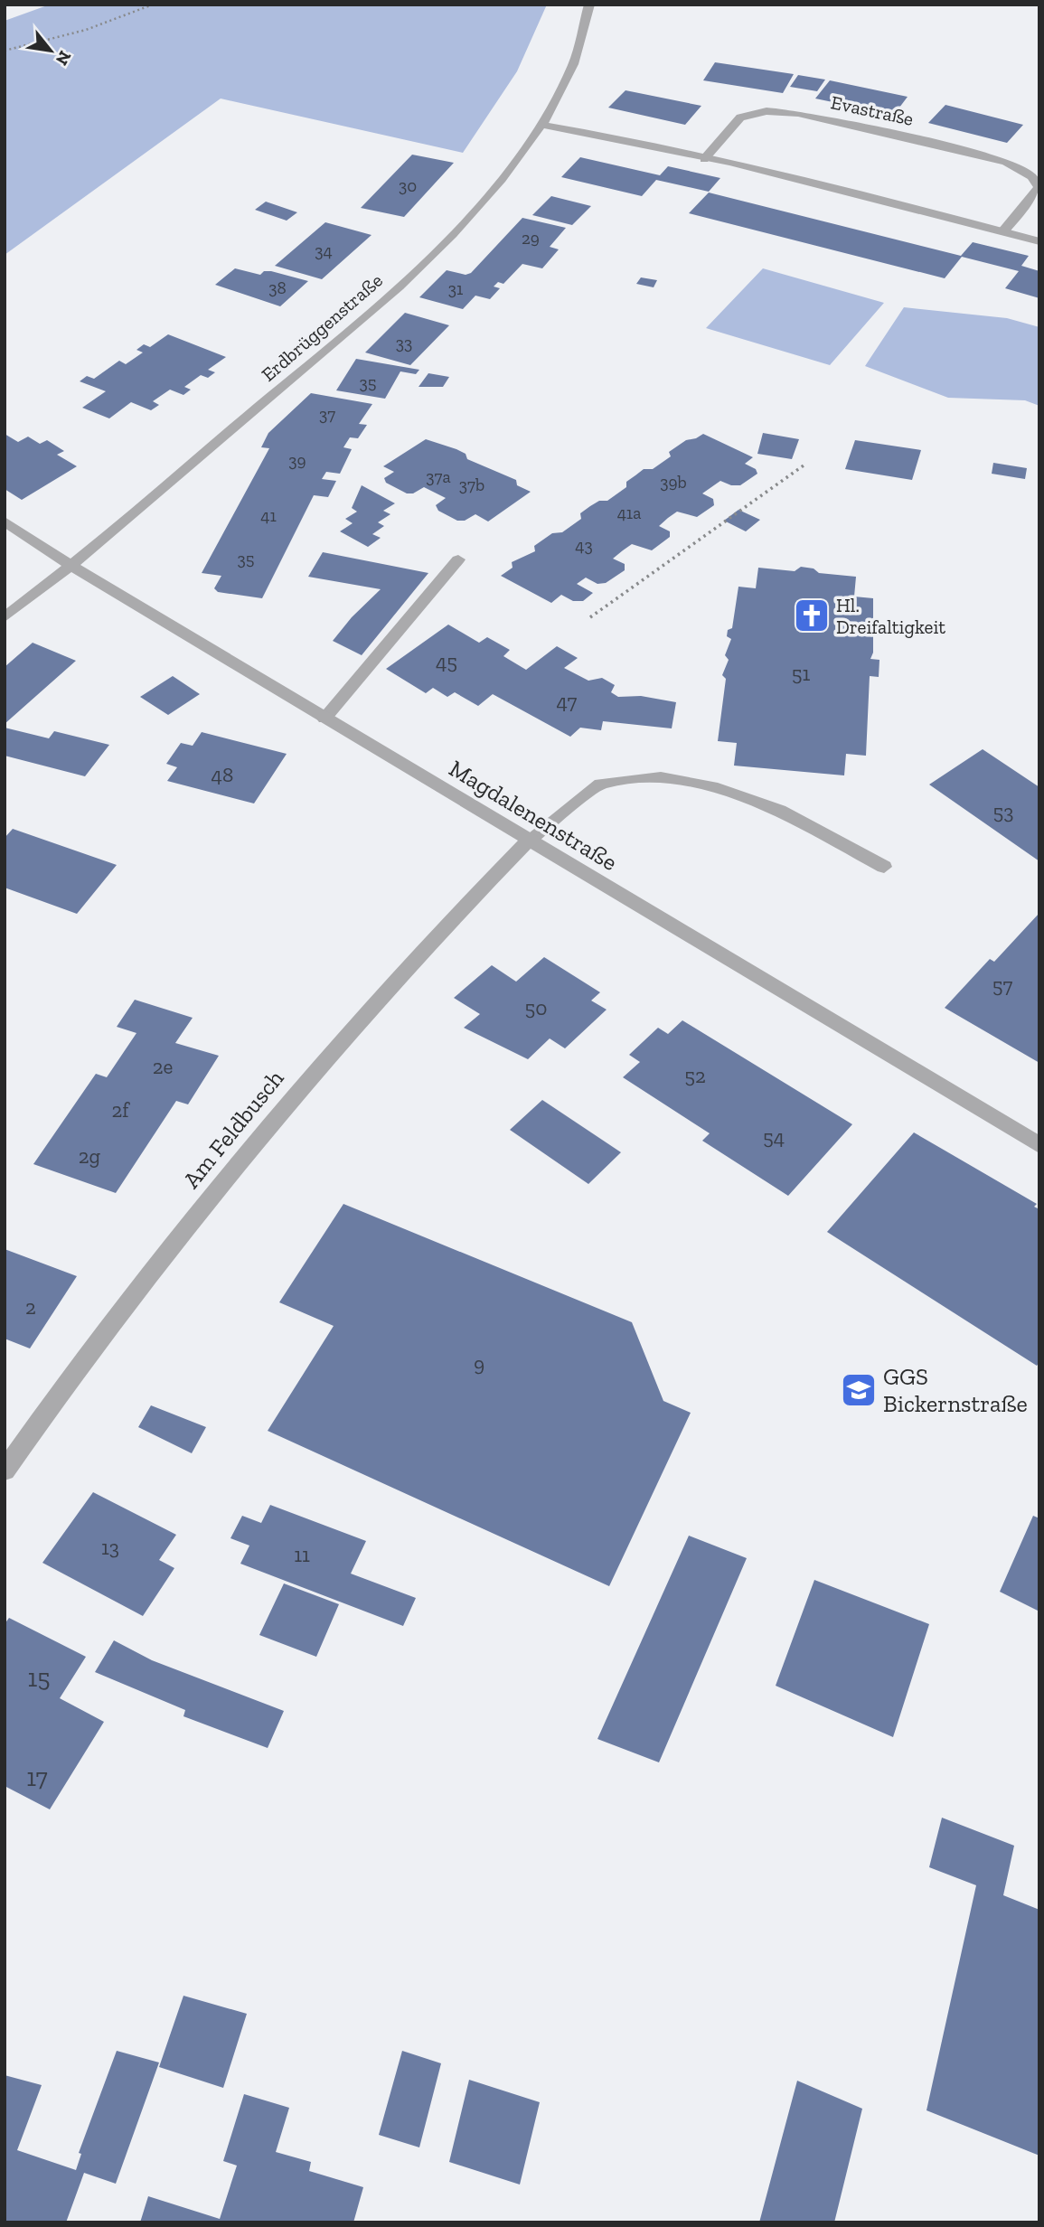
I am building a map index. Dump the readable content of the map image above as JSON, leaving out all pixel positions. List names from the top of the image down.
{
  "streets": {
    "street": [
      "Evastraße",
      "Erdbrüggenstraße",
      "Magdalenenstraße",
      "Am Feldbusch"
    ]
  },
  "crossings": [
    ["Erdbrüggenstraße", "Magdalenenstraße"],
    ["Magdalenenstraße", "Am Feldbusch"]
  ],
  "places": {
    "church": ["Hl. Dreifaltigkeit"],
    "school or university": ["GGS Bickernstraße"]
  },
  "house_numbers": [
    "30",
    "29",
    "34",
    "38",
    "31",
    "33",
    "35",
    "37",
    "39",
    "37a",
    "39b",
    "37b",
    "41a",
    "41",
    "43",
    "35",
    "45",
    "51",
    "47",
    "48",
    "53",
    "57",
    "50",
    "2e",
    "52",
    "2f",
    "54",
    "2g",
    "2",
    "9",
    "13",
    "11",
    "15",
    "17"
  ],
  "north": "bottom right"
}
